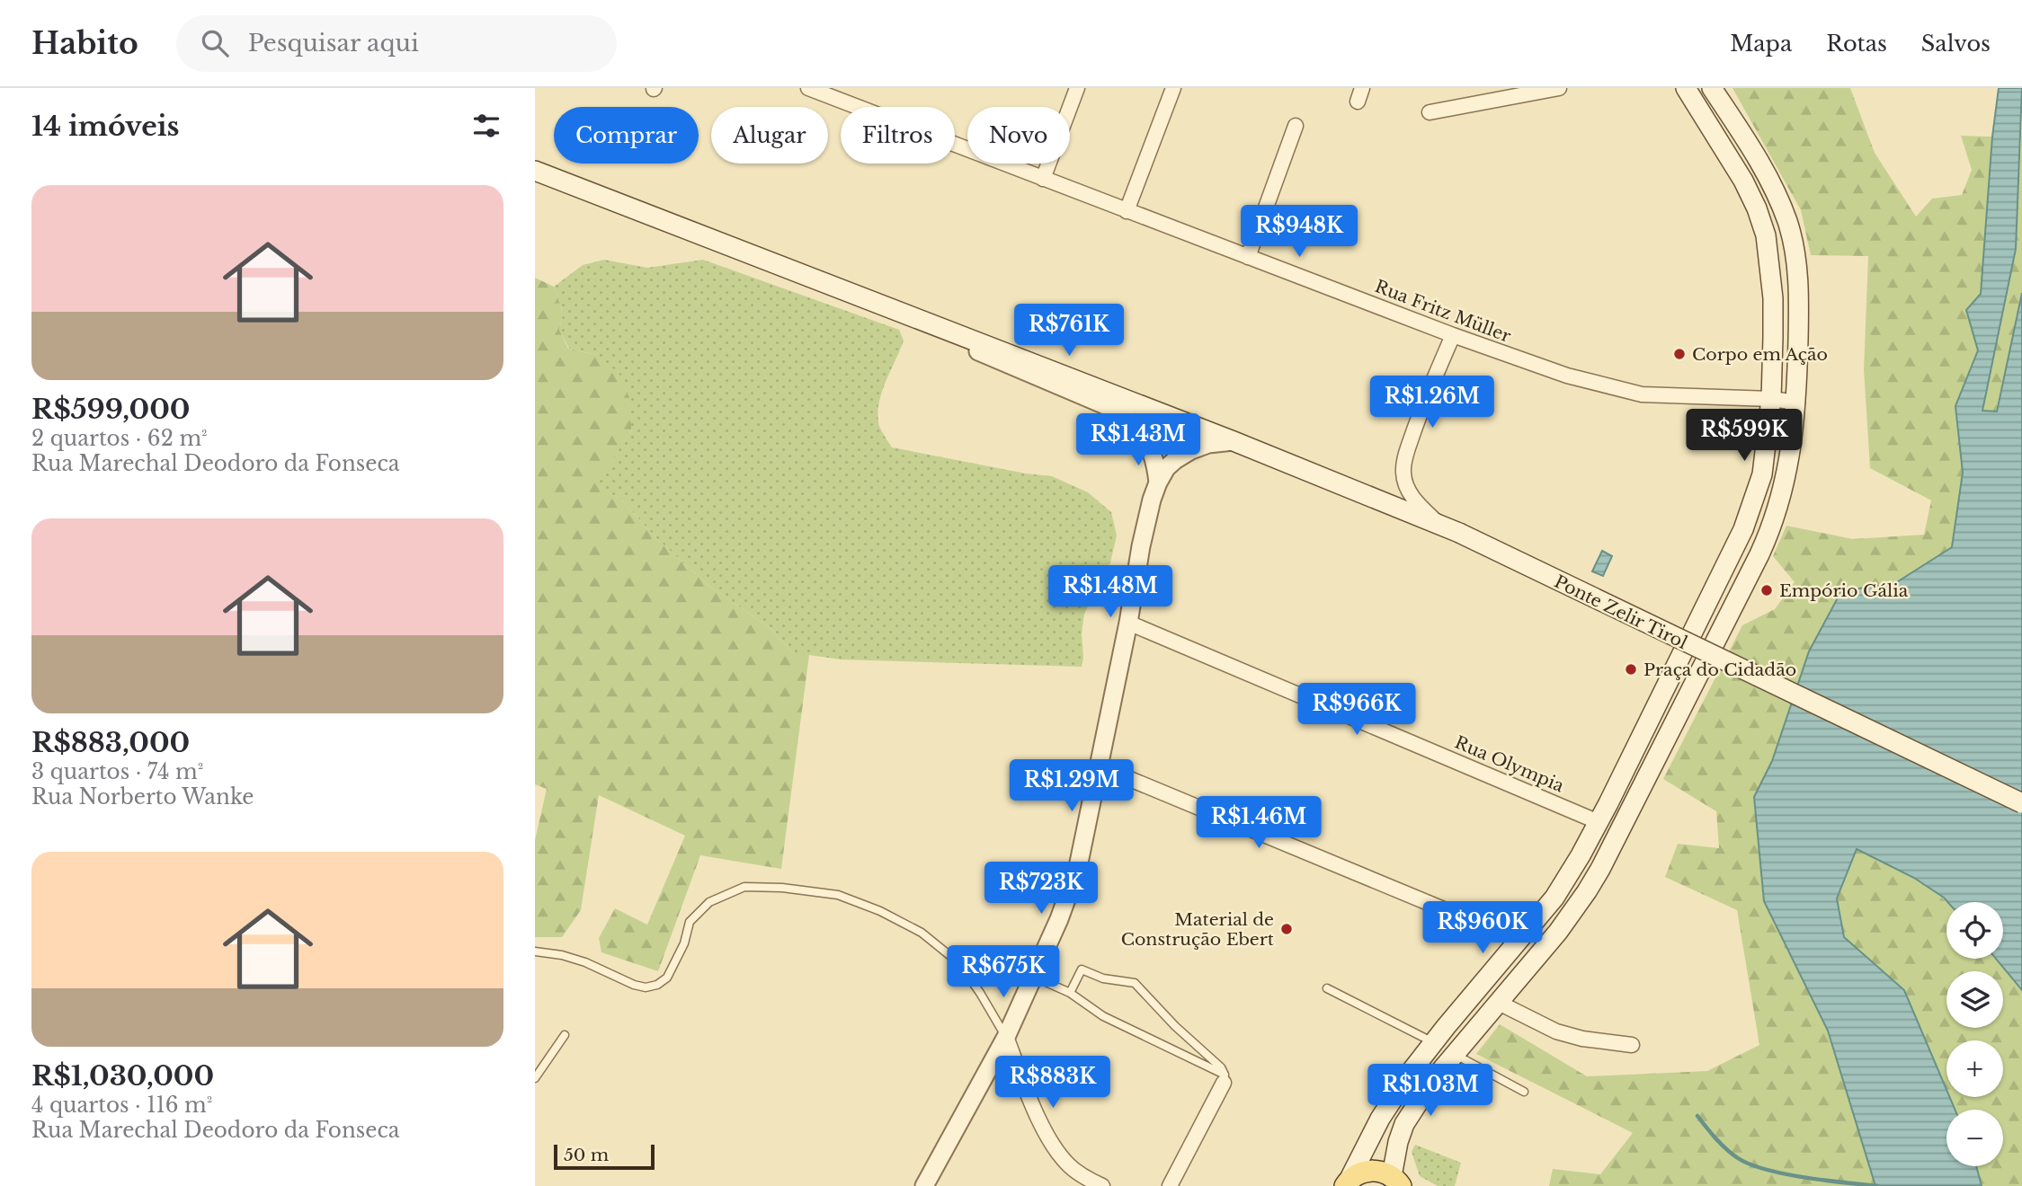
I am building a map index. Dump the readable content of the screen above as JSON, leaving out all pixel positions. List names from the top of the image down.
{
  "streets": {
    "main road": ["Ponte Zelir Tirol"],
    "street": ["Rua Fritz Müller", "Rua Olympia"]
  },
  "places": [
    "Corpo em Ação",
    "Empório Gália",
    "Praça do Cidadão",
    "Material de Construção Ebert"
  ],
  "scale_bar": "50 m",
  "page": {
    "header": "Habito",
    "search": "Pesquisar aqui",
    "nav": ["Mapa", "Rotas", "Salvos"],
    "heading": "14 imóveis",
    "chip": [
      "Comprar",
      "Alugar",
      "Filtros",
      "Novo"
    ],
    "list": [
      {
        "name": "R$599,000",
        "note": "2 quartos · 62 m² · Rua Marechal Deodoro da Fonseca"
      },
      {
        "name": "R$883,000",
        "note": "3 quartos · 74 m² · Rua Norberto Wanke"
      },
      {
        "name": "R$1,030,000",
        "note": "4 quartos · 116 m² · Rua Marechal Deodoro da Fonseca"
      }
    ],
    "price": [
      "R$948K",
      "R$761K",
      "R$1.26M",
      "R$599K",
      "R$1.43M",
      "R$1.48M",
      "R$966K",
      "R$1.29M",
      "R$1.46M",
      "R$723K",
      "R$960K",
      "R$675K",
      "R$883K",
      "R$1.03M"
    ],
    "map_buttons": ["+", "−"],
    "scale": "50 m"
  }
}
